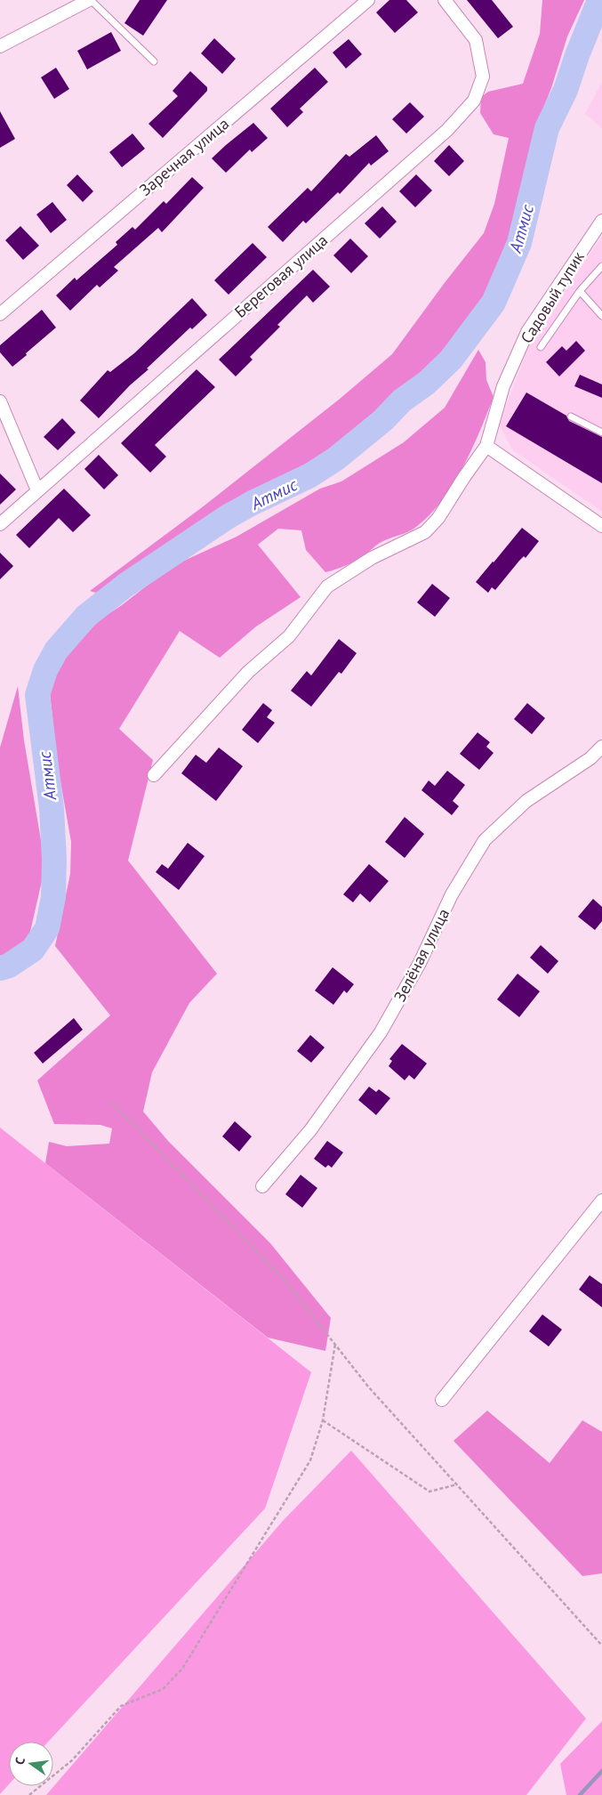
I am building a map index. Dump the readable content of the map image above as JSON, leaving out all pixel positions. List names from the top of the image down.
{
  "streets": {
    "street": [
      "Заречная улица",
      "Береговая улица",
      "Садовый тупик",
      "Зелёная улица"
    ]
  },
  "water": ["Атмис"],
  "north": "left"
}
